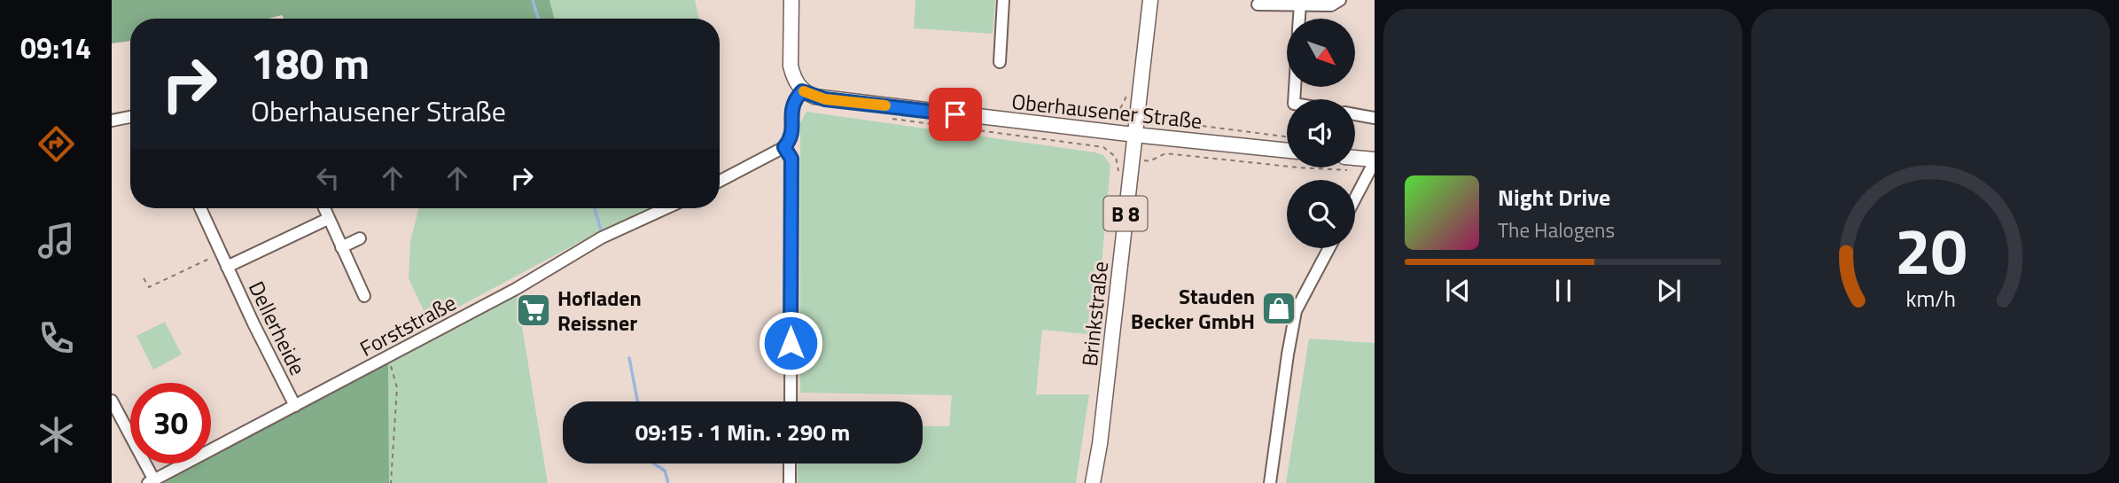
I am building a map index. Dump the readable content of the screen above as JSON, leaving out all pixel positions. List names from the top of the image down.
{
  "streets": {
    "main road": ["Oberhausener Straße", "B 8", "Brinkstraße"],
    "street": ["Forststraße", "Dellerheide"]
  },
  "crossings": [
    ["Oberhausener Straße", "Brinkstraße"],
    ["Forststraße", "Dellerheide"]
  ],
  "places": {
    "shop": ["Stauden Becker GmbH"],
    "supermarket": ["Hofladen Reissner"]
  },
  "north": "bottom right",
  "page": {
    "tabs": "09:14",
    "turn": ["180 m", "Oberhausener Straße"],
    "song": ["Night Drive", "The Halogens"],
    "limit": "30",
    "trip": "09:15 · 1 Min. · 290 m",
    "gauge": ["20", "km/h"]
  }
}
